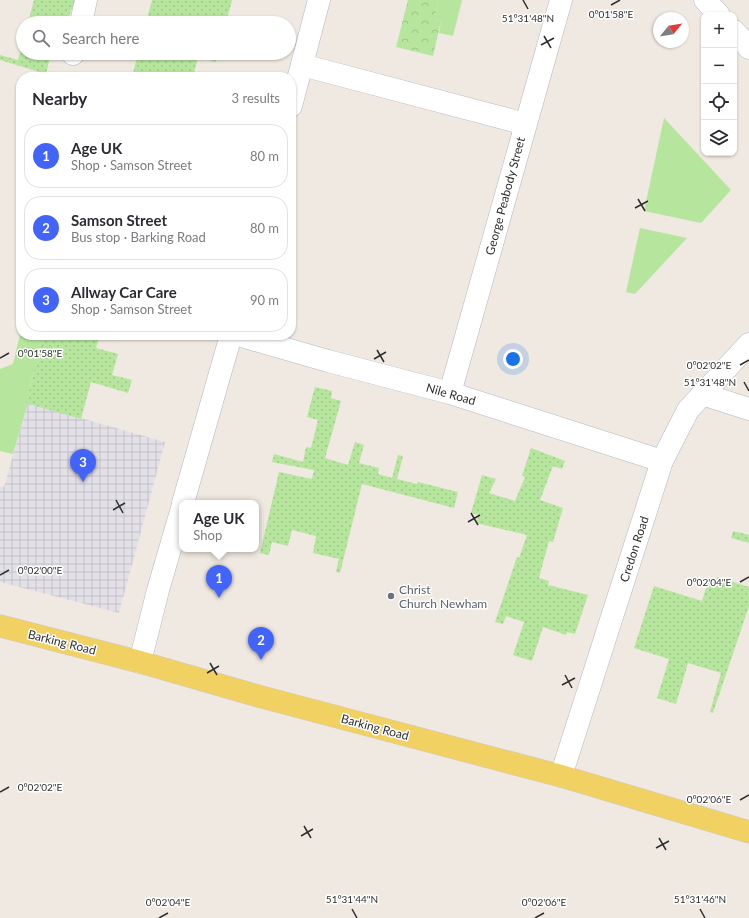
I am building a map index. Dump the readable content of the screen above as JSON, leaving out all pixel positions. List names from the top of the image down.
{
  "streets": {
    "main road": ["Barking Road"],
    "street": ["George Peabody Street", "Nile Road", "Credon Road"]
  },
  "crossings": [
    ["George Peabody Street", "Nile Road"],
    ["Nile Road", "Credon Road"],
    ["Credon Road", "Barking Road"]
  ],
  "places": ["Christ Church Newham"],
  "north": "top right",
  "page": {
    "map_buttons": ["+", "−"],
    "search": "Search here",
    "heading": ["Nearby", "3 results"],
    "list": [
      {
        "mark": "1",
        "name": "Age UK",
        "note": "Shop · Samson Street",
        "value": "80 m"
      },
      {
        "mark": "2",
        "name": "Samson Street",
        "note": "Bus stop · Barking Road",
        "value": "80 m"
      },
      {
        "mark": "3",
        "name": "Allway Car Care",
        "note": "Shop · Samson Street",
        "value": "90 m"
      }
    ],
    "pins": ["3", "1", "2"],
    "popup": ["Age UK", "Shop"]
  },
  "coordinates": [
    "0°01'58\"E",
    "51°31'48\"N",
    "0°02'02\"E",
    "0°02'00\"E",
    "0°02'04\"E",
    "0°02'06\"E",
    "51°31'44\"N",
    "51°31'46\"N"
  ]
}
